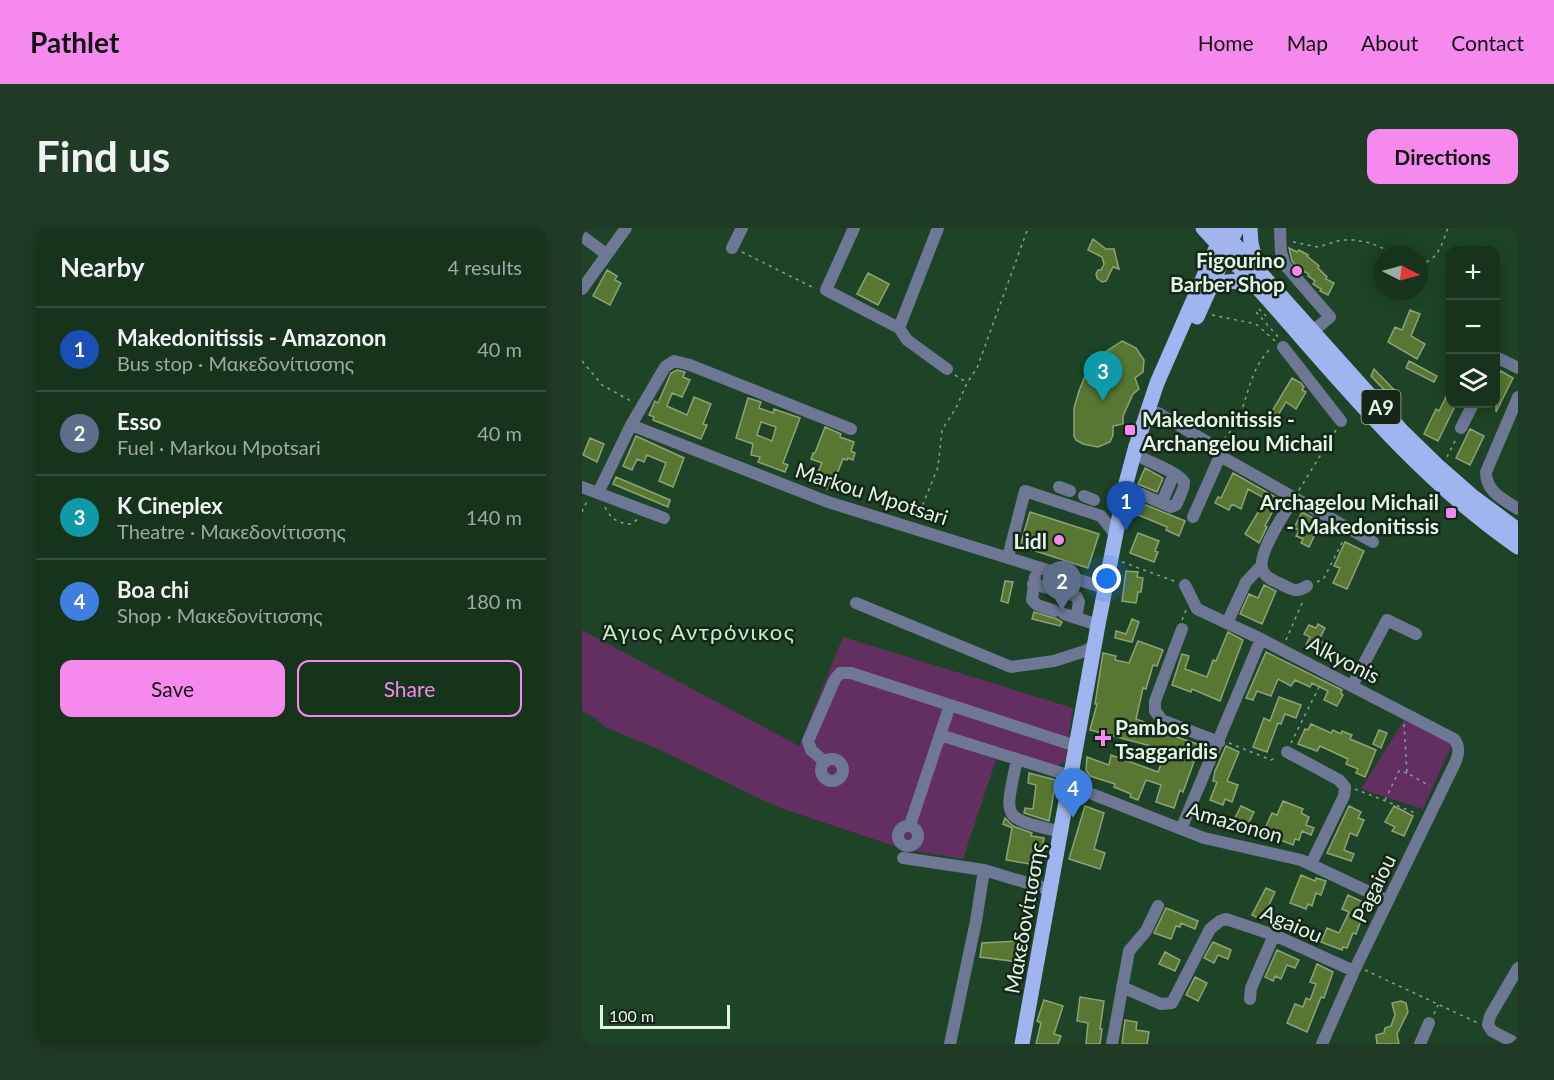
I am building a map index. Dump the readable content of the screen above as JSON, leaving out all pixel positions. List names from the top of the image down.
{
  "streets": {
    "main road": ["A9", "Μακεδονίτισσης"],
    "street": [
      "Markou Mpotsari",
      "Alkyonis",
      "Amazonon",
      "Pagaiou",
      "Agaiou"
    ]
  },
  "crossings": [
    ["A9", "Μακεδονίτισσης"],
    ["Markou Mpotsari", "Μακεδονίτισσης"],
    ["Alkyonis", "Pagaiou"],
    ["Amazonon", "Pagaiou"],
    ["Amazonon", "Μακεδονίτισσης"],
    ["Pagaiou", "Agaiou"]
  ],
  "districts": ["Άγιος Αντρόνικος"],
  "places": {
    "other": ["Figourino Barber Shop", "Lidl"],
    "transit": ["Makedonitissis - Archangelou Michail", "Archagelou Michail - Makedonitissis"],
    "health": ["Pambos Tsaggaridis"]
  },
  "scale_bar": "100 m",
  "north": "right",
  "page": {
    "header": "Pathlet",
    "nav": [
      "Home",
      "Map",
      "About",
      "Contact"
    ],
    "buttons": [
      "Directions",
      ["Save", "Share"]
    ],
    "title": "Find us",
    "heading": ["Nearby", "4 results"],
    "map_buttons": ["+", "−"],
    "list": [
      {
        "mark": "1",
        "name": "Makedonitissis - Amazonon",
        "note": "Bus stop · Μακεδονίτισσης",
        "value": "40 m"
      },
      {
        "mark": "2",
        "name": "Esso",
        "note": "Fuel · Markou Mpotsari",
        "value": "40 m"
      },
      {
        "mark": "3",
        "name": "K Cineplex",
        "note": "Theatre · Μακεδονίτισσης",
        "value": "140 m"
      },
      {
        "mark": "4",
        "name": "Boa chi",
        "note": "Shop · Μακεδονίτισσης",
        "value": "180 m"
      }
    ],
    "pins": [
      "3",
      "1",
      "2",
      "4"
    ],
    "scale": "100 m"
  }
}
